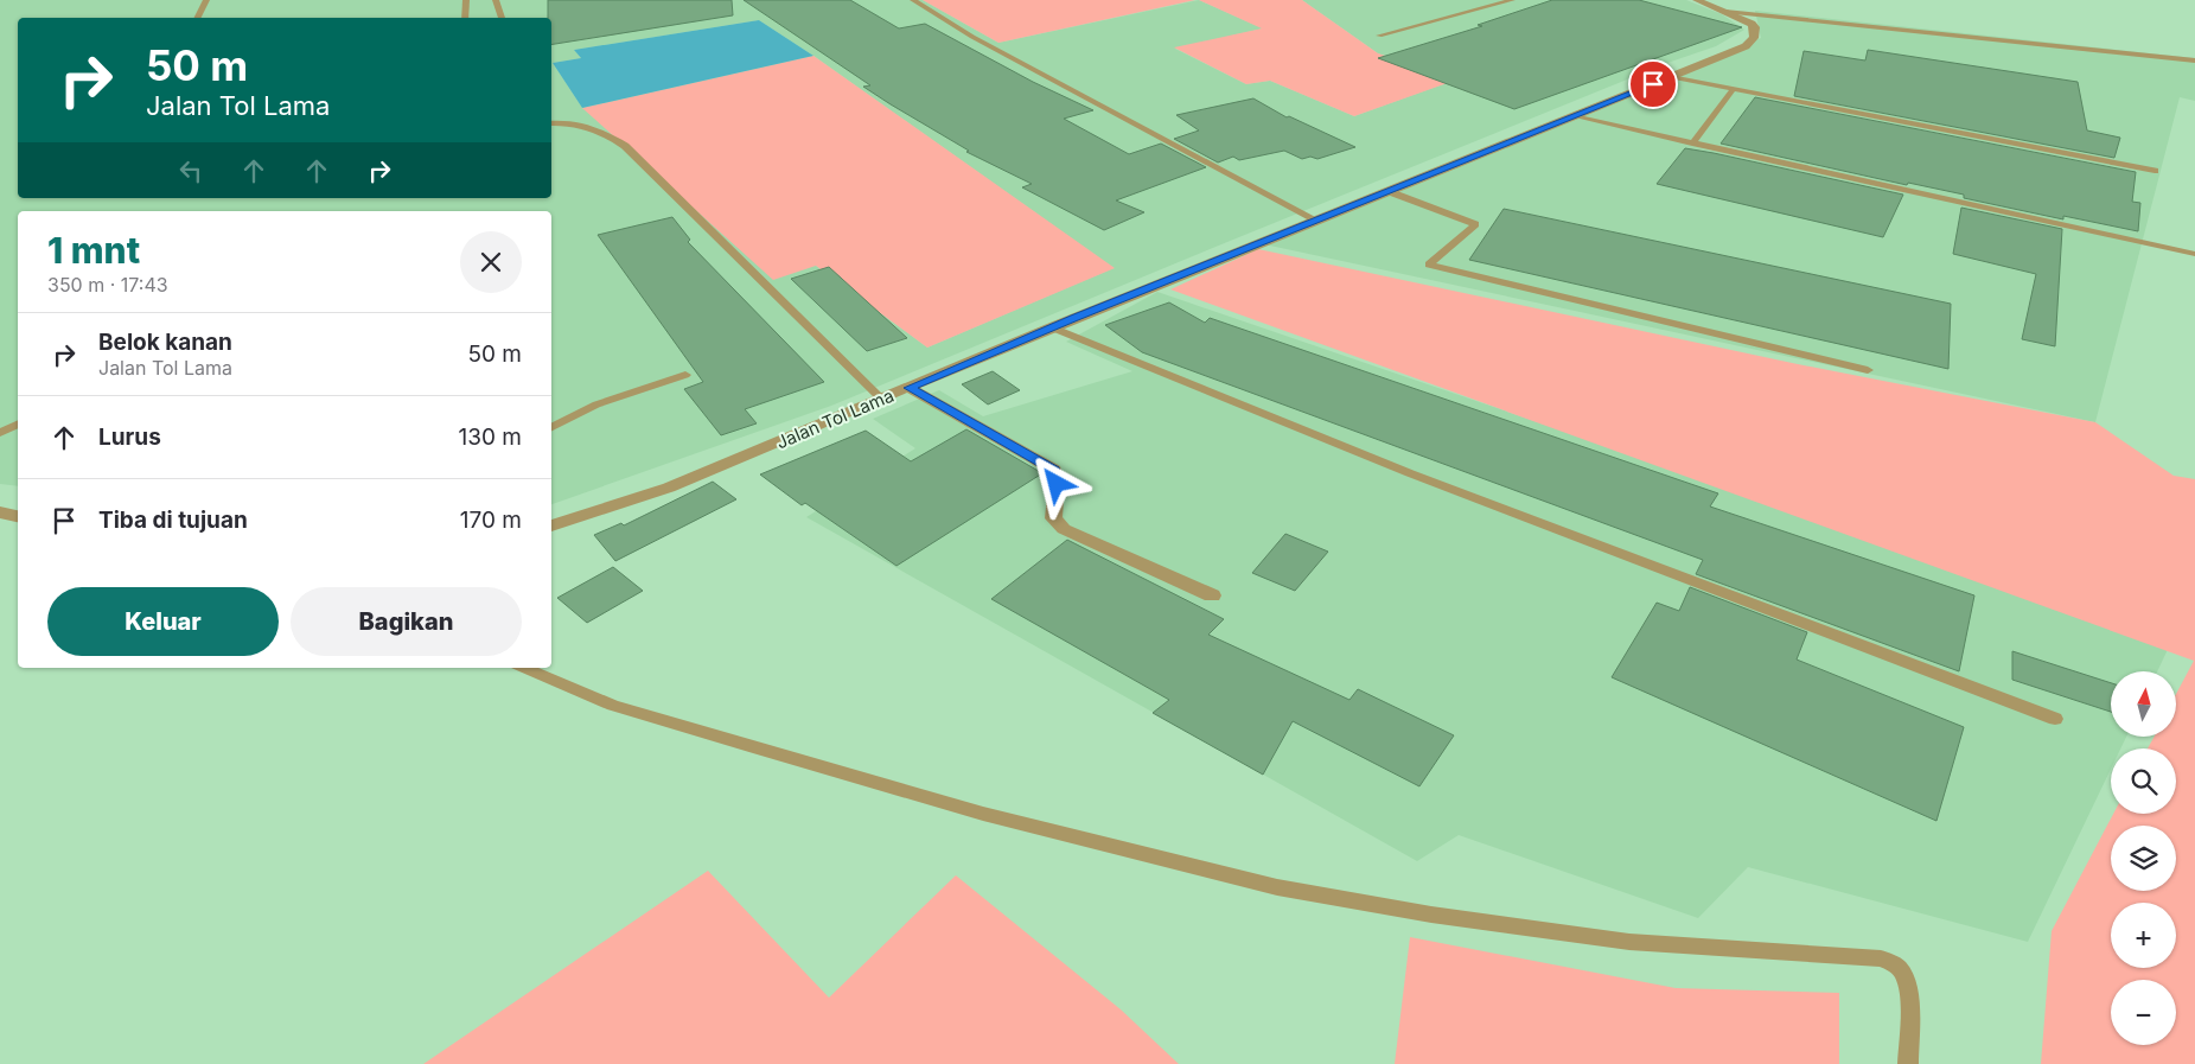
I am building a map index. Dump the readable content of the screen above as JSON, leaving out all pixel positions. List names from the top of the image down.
{
  "streets": {
    "street": ["Jalan Tol Lama"]
  },
  "north": "top",
  "page": {
    "turn": ["50 m", "Jalan Tol Lama"],
    "heading": ["1 mnt", "350 m · 17:43"],
    "list": [
      {
        "name": "Belok kanan",
        "note": "Jalan Tol Lama",
        "value": "50 m"
      },
      {
        "name": "Lurus",
        "value": "130 m"
      },
      {
        "name": "Tiba di tujuan",
        "value": "170 m"
      }
    ],
    "buttons": ["Keluar", "Bagikan"],
    "map_buttons": ["+", "−"]
  }
}
